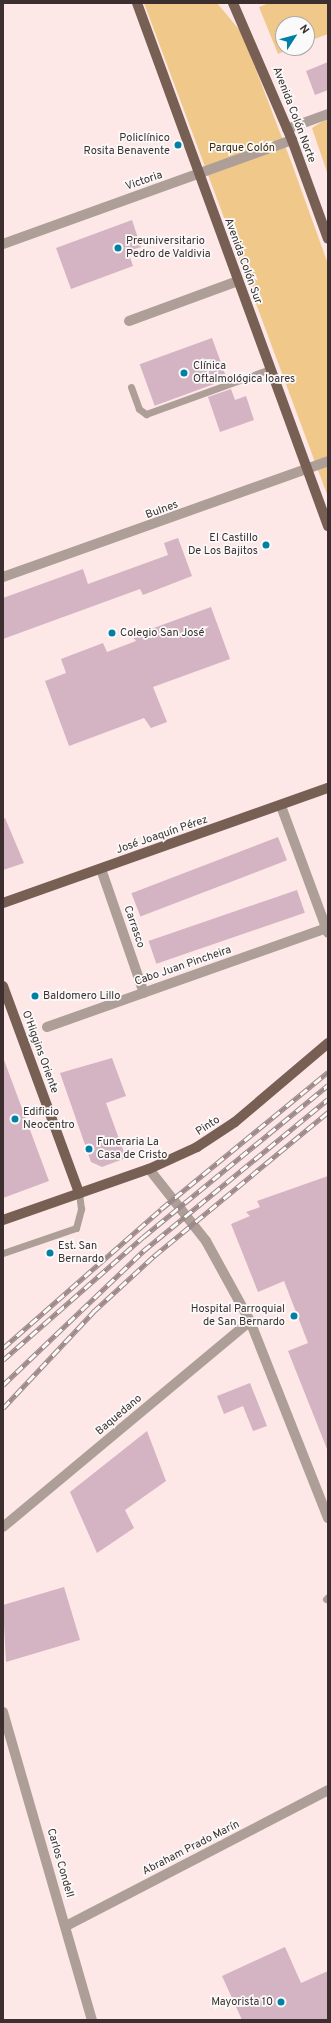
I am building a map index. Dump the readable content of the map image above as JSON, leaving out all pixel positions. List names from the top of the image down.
{
  "streets": {
    "main road": [
      "Avenida Colón Norte",
      "Avenida Colón Sur",
      "José Joaquín Pérez",
      "O'Higgins Oriente",
      "Pinto"
    ],
    "street": [
      "Victoria",
      "Bulnes",
      "Carrasco",
      "Cabo Juan Pincheira",
      "Baquedano",
      "Abraham Prado Marín",
      "Carlos Condell"
    ]
  },
  "crossings": [
    ["Avenida Colón Norte", "Victoria"],
    ["Victoria", "Avenida Colón Sur"],
    ["Avenida Colón Sur", "Bulnes"],
    ["José Joaquín Pérez", "Carrasco"],
    ["Carrasco", "Cabo Juan Pincheira"],
    ["O'Higgins Oriente", "Pinto"],
    ["Abraham Prado Marín", "Carlos Condell"]
  ],
  "parks": ["Parque Colón"],
  "places": [
    "Policlínico Rosita Benavente",
    "Preuniversitario Pedro de Valdivia",
    "Clínica Oftalmológica Ioares",
    "El Castillo De Los Bajitos",
    "Colegio San José",
    "Baldomero Lillo",
    "Edificio Neocentro",
    "Funeraria La Casa de Cristo",
    "Est. San Bernardo",
    "Hospital Parroquial de San Bernardo",
    "Mayorista 10"
  ],
  "north": "top right"
}
